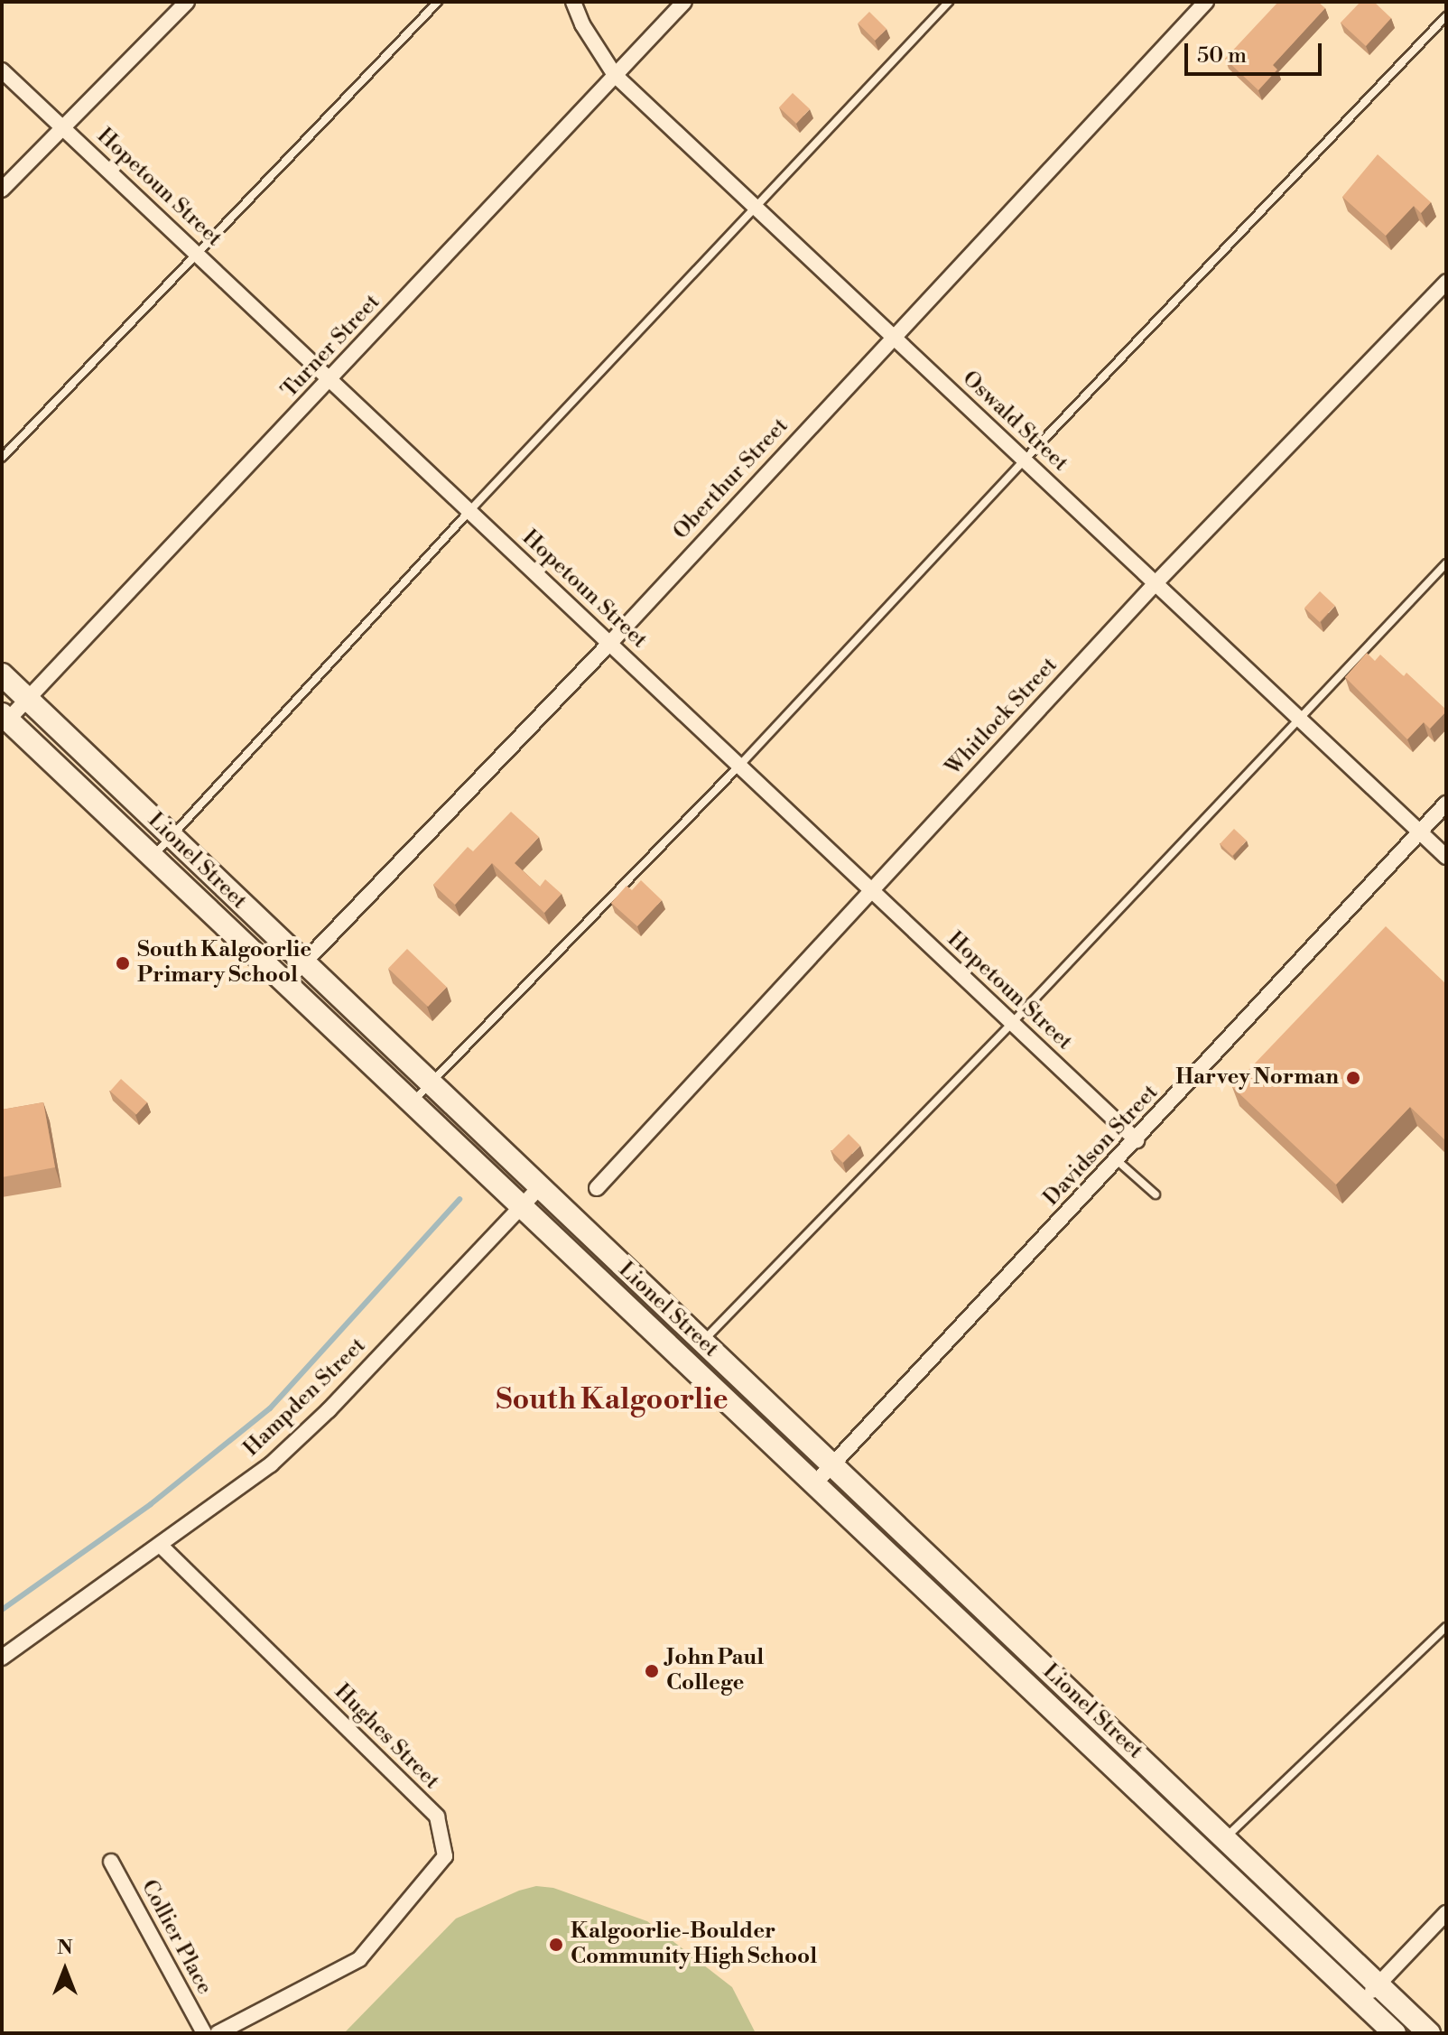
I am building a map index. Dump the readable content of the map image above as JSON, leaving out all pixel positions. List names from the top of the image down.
{
  "streets": {
    "street": [
      "Hopetoun Street",
      "Turner Street",
      "Oswald Street",
      "Oberthur Street",
      "Whitlock Street",
      "Lionel Street",
      "Davidson Street",
      "Hampden Street",
      "Hughes Street",
      "Collier Place"
    ]
  },
  "crossings": [
    ["Hopetoun Street", "Turner Street"],
    ["Hopetoun Street", "Oberthur Street"],
    ["Hopetoun Street", "Whitlock Street"],
    ["Hopetoun Street", "Davidson Street"],
    ["Turner Street", "Oswald Street"],
    ["Turner Street", "Lionel Street"],
    ["Oswald Street", "Oberthur Street"],
    ["Oswald Street", "Whitlock Street"],
    ["Oswald Street", "Davidson Street"],
    ["Oberthur Street", "Lionel Street"],
    ["Lionel Street", "Davidson Street"],
    ["Lionel Street", "Hampden Street"],
    ["Hampden Street", "Hughes Street"]
  ],
  "districts": ["South Kalgoorlie"],
  "places": [
    "South Kalgoorlie Primary School",
    "Harvey Norman",
    "John Paul College",
    "Kalgoorlie-Boulder Community High School"
  ],
  "scale_bar": "50 m",
  "north": "top"
}
